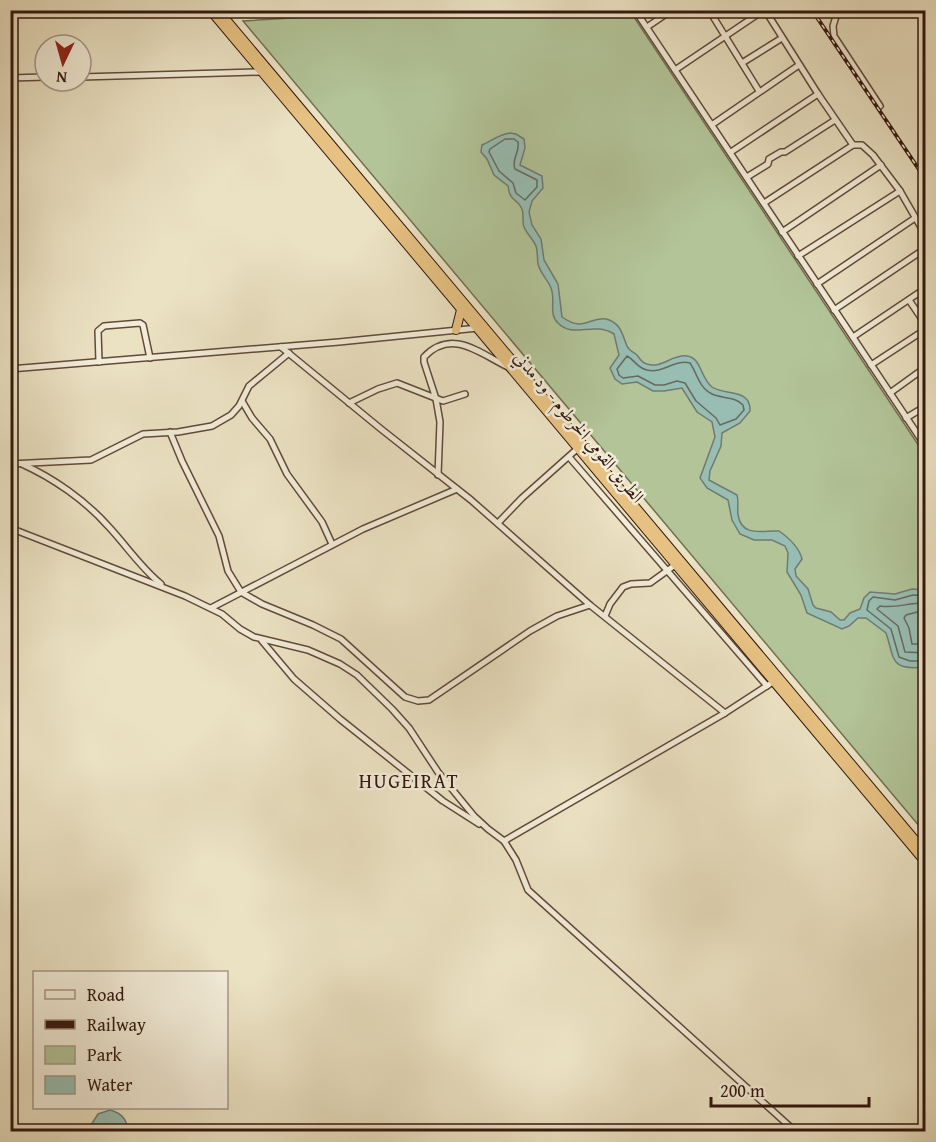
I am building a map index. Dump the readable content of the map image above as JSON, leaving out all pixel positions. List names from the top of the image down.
{
  "streets": {
    "highway": ["الطريق القومي الخرطوم - ود مدني"]
  },
  "districts": ["HUGEIRAT"],
  "legend": [
    "Road",
    "Railway",
    "Park",
    "Water"
  ],
  "scale_bar": "200 m",
  "north": "bottom"
}
